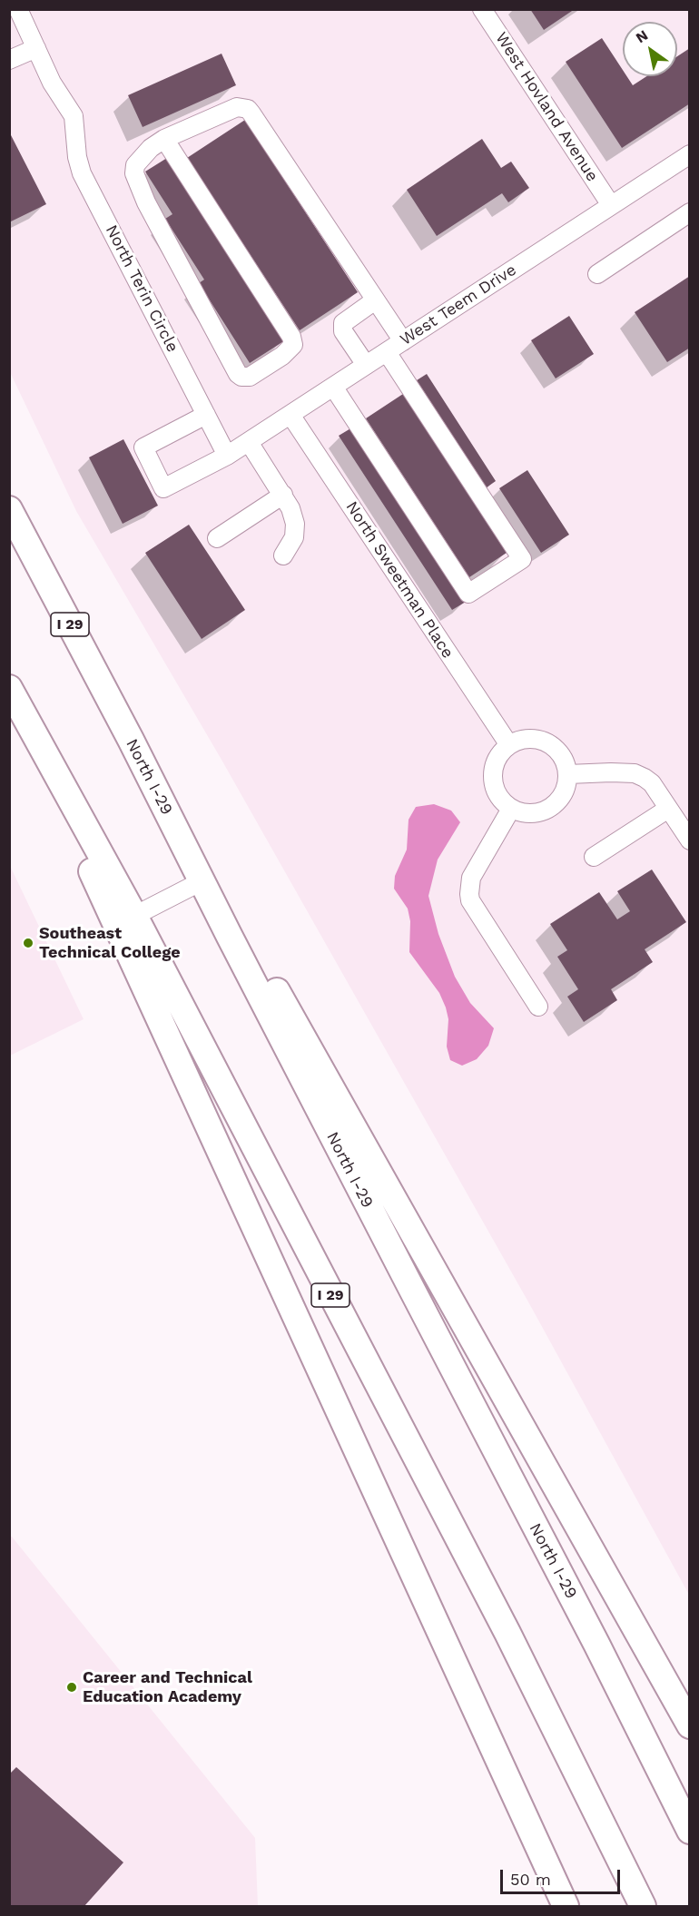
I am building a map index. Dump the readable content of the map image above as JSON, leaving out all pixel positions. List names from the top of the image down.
{
  "streets": {
    "highway": ["I 29", "North I-29"],
    "street": [
      "West Hovland Avenue",
      "North Terin Circle",
      "West Teem Drive",
      "North Sweetman Place"
    ]
  },
  "crossings": [
    ["West Hovland Avenue", "West Teem Drive"],
    ["North Terin Circle", "West Teem Drive"],
    ["West Teem Drive", "North Sweetman Place"]
  ],
  "places": ["Southeast Technical College", "Career and Technical Education Academy"],
  "scale_bar": "50 m",
  "north": "top left"
}
